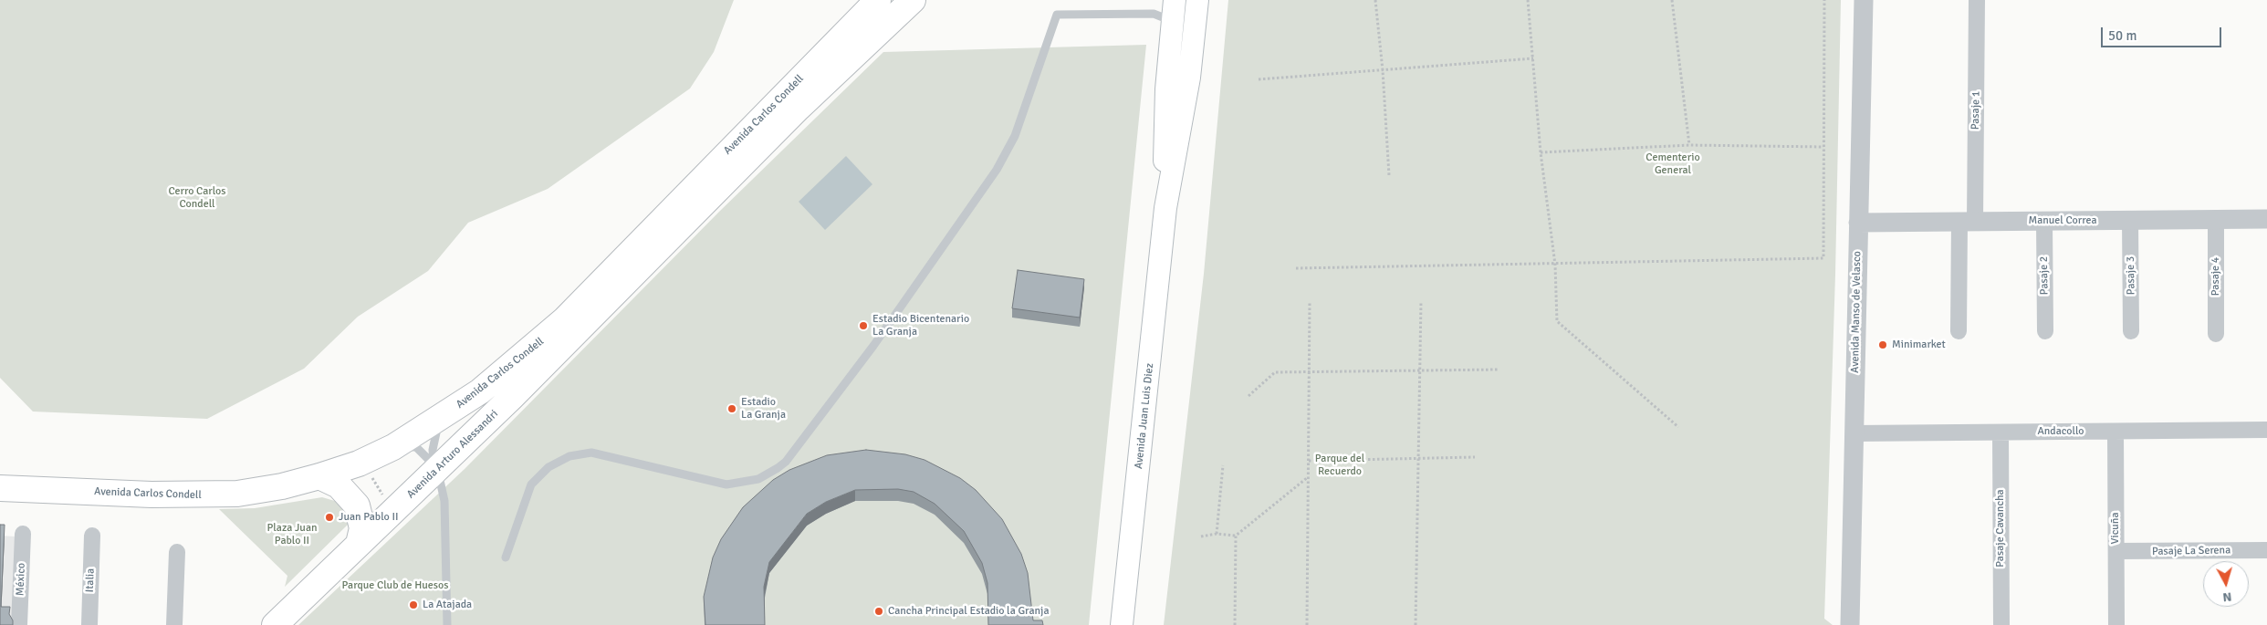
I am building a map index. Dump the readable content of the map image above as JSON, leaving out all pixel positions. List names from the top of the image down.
{
  "streets": {
    "main road": ["Avenida Carlos Condell", "Avenida Juan Luis Diez", "Avenida Arturo Alessandri"],
    "street": [
      "Pasaje 1",
      "Manuel Correa",
      "Pasaje 2",
      "Pasaje 3",
      "Pasaje 4",
      "Avenida Manso de Velasco",
      "Andacollo",
      "Pasaje Cavancha",
      "Vicuña",
      "Pasaje La Serena",
      "México",
      "Italia"
    ]
  },
  "crossings": [
    ["Pasaje 1", "Manuel Correa"],
    ["Avenida Carlos Condell", "Avenida Arturo Alessandri"],
    ["Manuel Correa", "Pasaje 2"],
    ["Manuel Correa", "Pasaje 3"],
    ["Manuel Correa", "Pasaje 4"],
    ["Manuel Correa", "Avenida Manso de Velasco"],
    ["Avenida Manso de Velasco", "Andacollo"],
    ["Andacollo", "Pasaje Cavancha"],
    ["Andacollo", "Vicuña"],
    ["Vicuña", "Pasaje La Serena"]
  ],
  "parks": [
    "Cementerio General",
    "Cerro Carlos Condell",
    "Parque del Recuerdo",
    "Plaza Juan Pablo II",
    "Parque Club de Huesos"
  ],
  "places": [
    "Estadio Bicentenario La Granja",
    "Minimarket",
    "Estadio La Granja",
    "Juan Pablo II",
    "La Atajada",
    "Cancha Principal Estadio la Granja"
  ],
  "scale_bar": "50 m",
  "north": "bottom"
}
